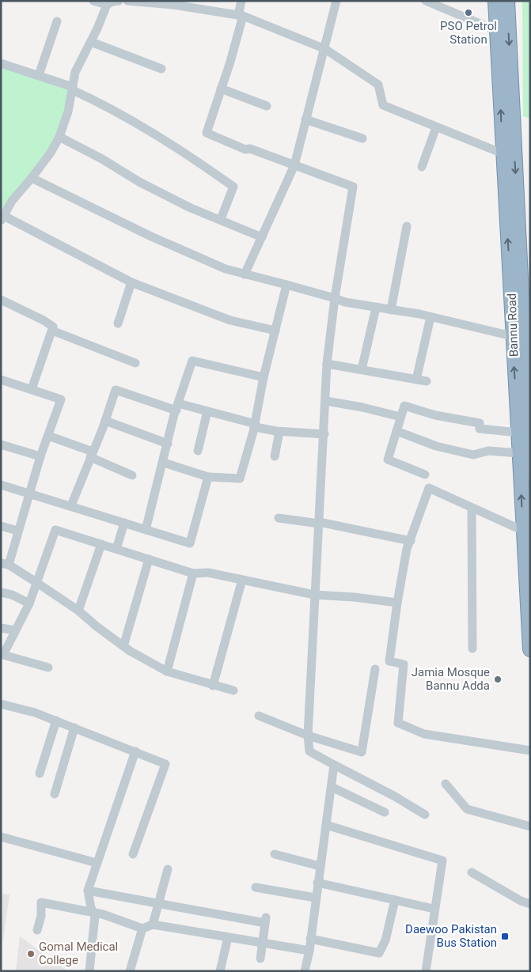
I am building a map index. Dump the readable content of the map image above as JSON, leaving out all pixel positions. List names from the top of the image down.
{
  "streets": {
    "highway": ["Bannu Road"]
  },
  "places": {
    "other": ["PSO Petrol Station", "Jamia Mosque Bannu Adda", "Gomal Medical College"],
    "transit": ["Daewoo Pakistan Bus Station"]
  }
}
